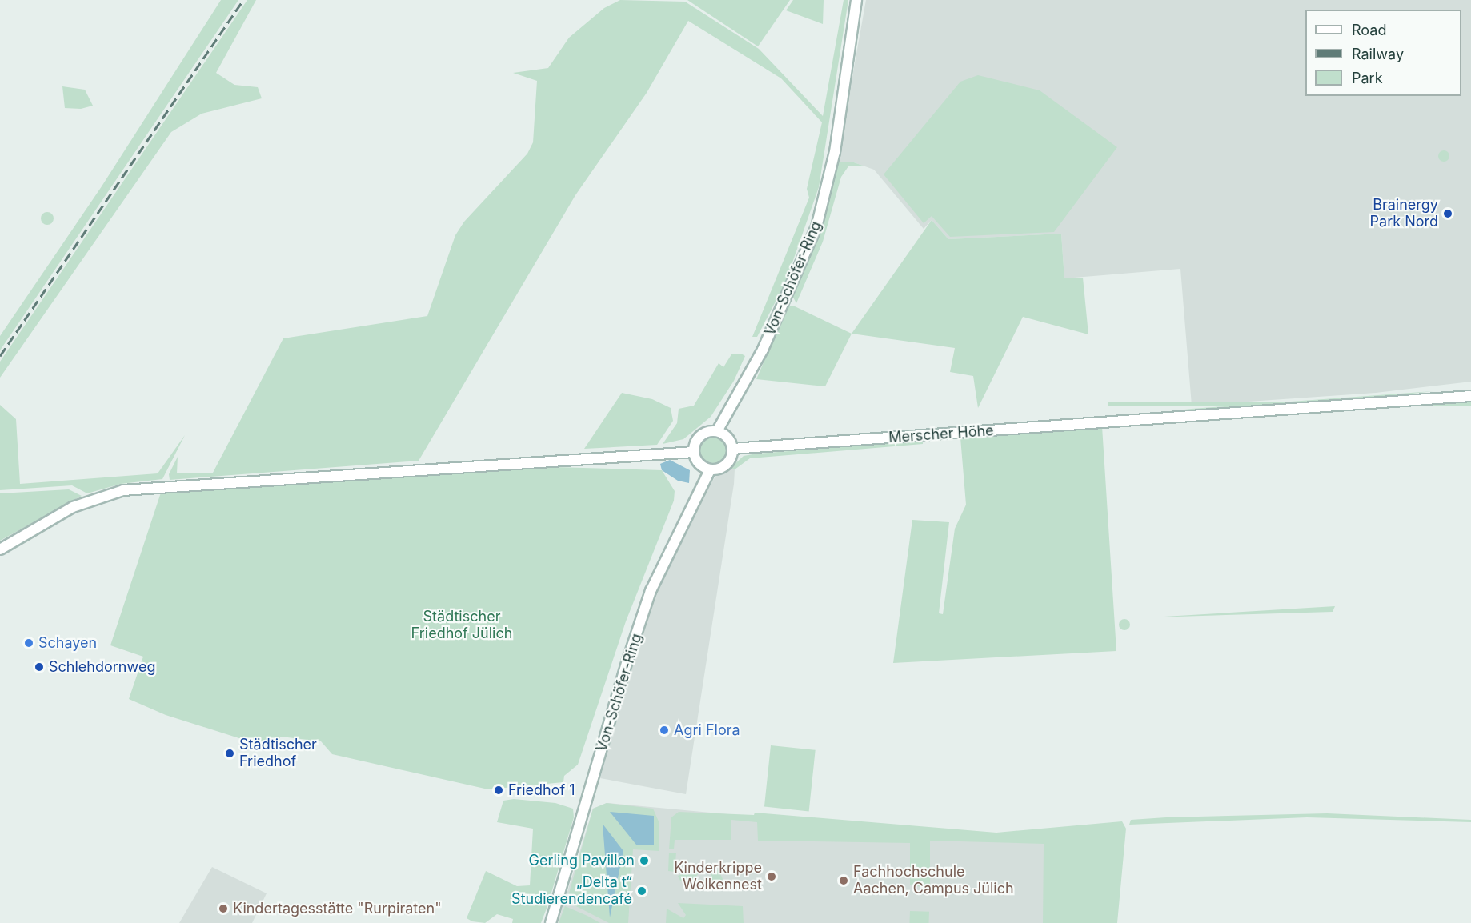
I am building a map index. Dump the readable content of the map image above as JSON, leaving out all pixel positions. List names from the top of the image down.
{
  "streets": {
    "main road": ["Von-Schöfer-Ring", "Merscher Höhe"]
  },
  "crossings": [
    ["Von-Schöfer-Ring", "Merscher Höhe"]
  ],
  "parks": ["Städtischer Friedhof Jülich"],
  "places": [
    "Brainergy Park Nord",
    "Schayen",
    "Schlehdornweg",
    "Agri Flora",
    "Städtischer Friedhof",
    "Friedhof 1",
    "Gerling Pavillon",
    "Kinderkrippe Wolkennest",
    "Fachhochschule Aachen, Campus Jülich",
    "„Delta t“ Studierendencafé",
    "Kindertagesstätte \"Rurpiraten\""
  ],
  "legend": ["Road", "Railway", "Park"]
}
